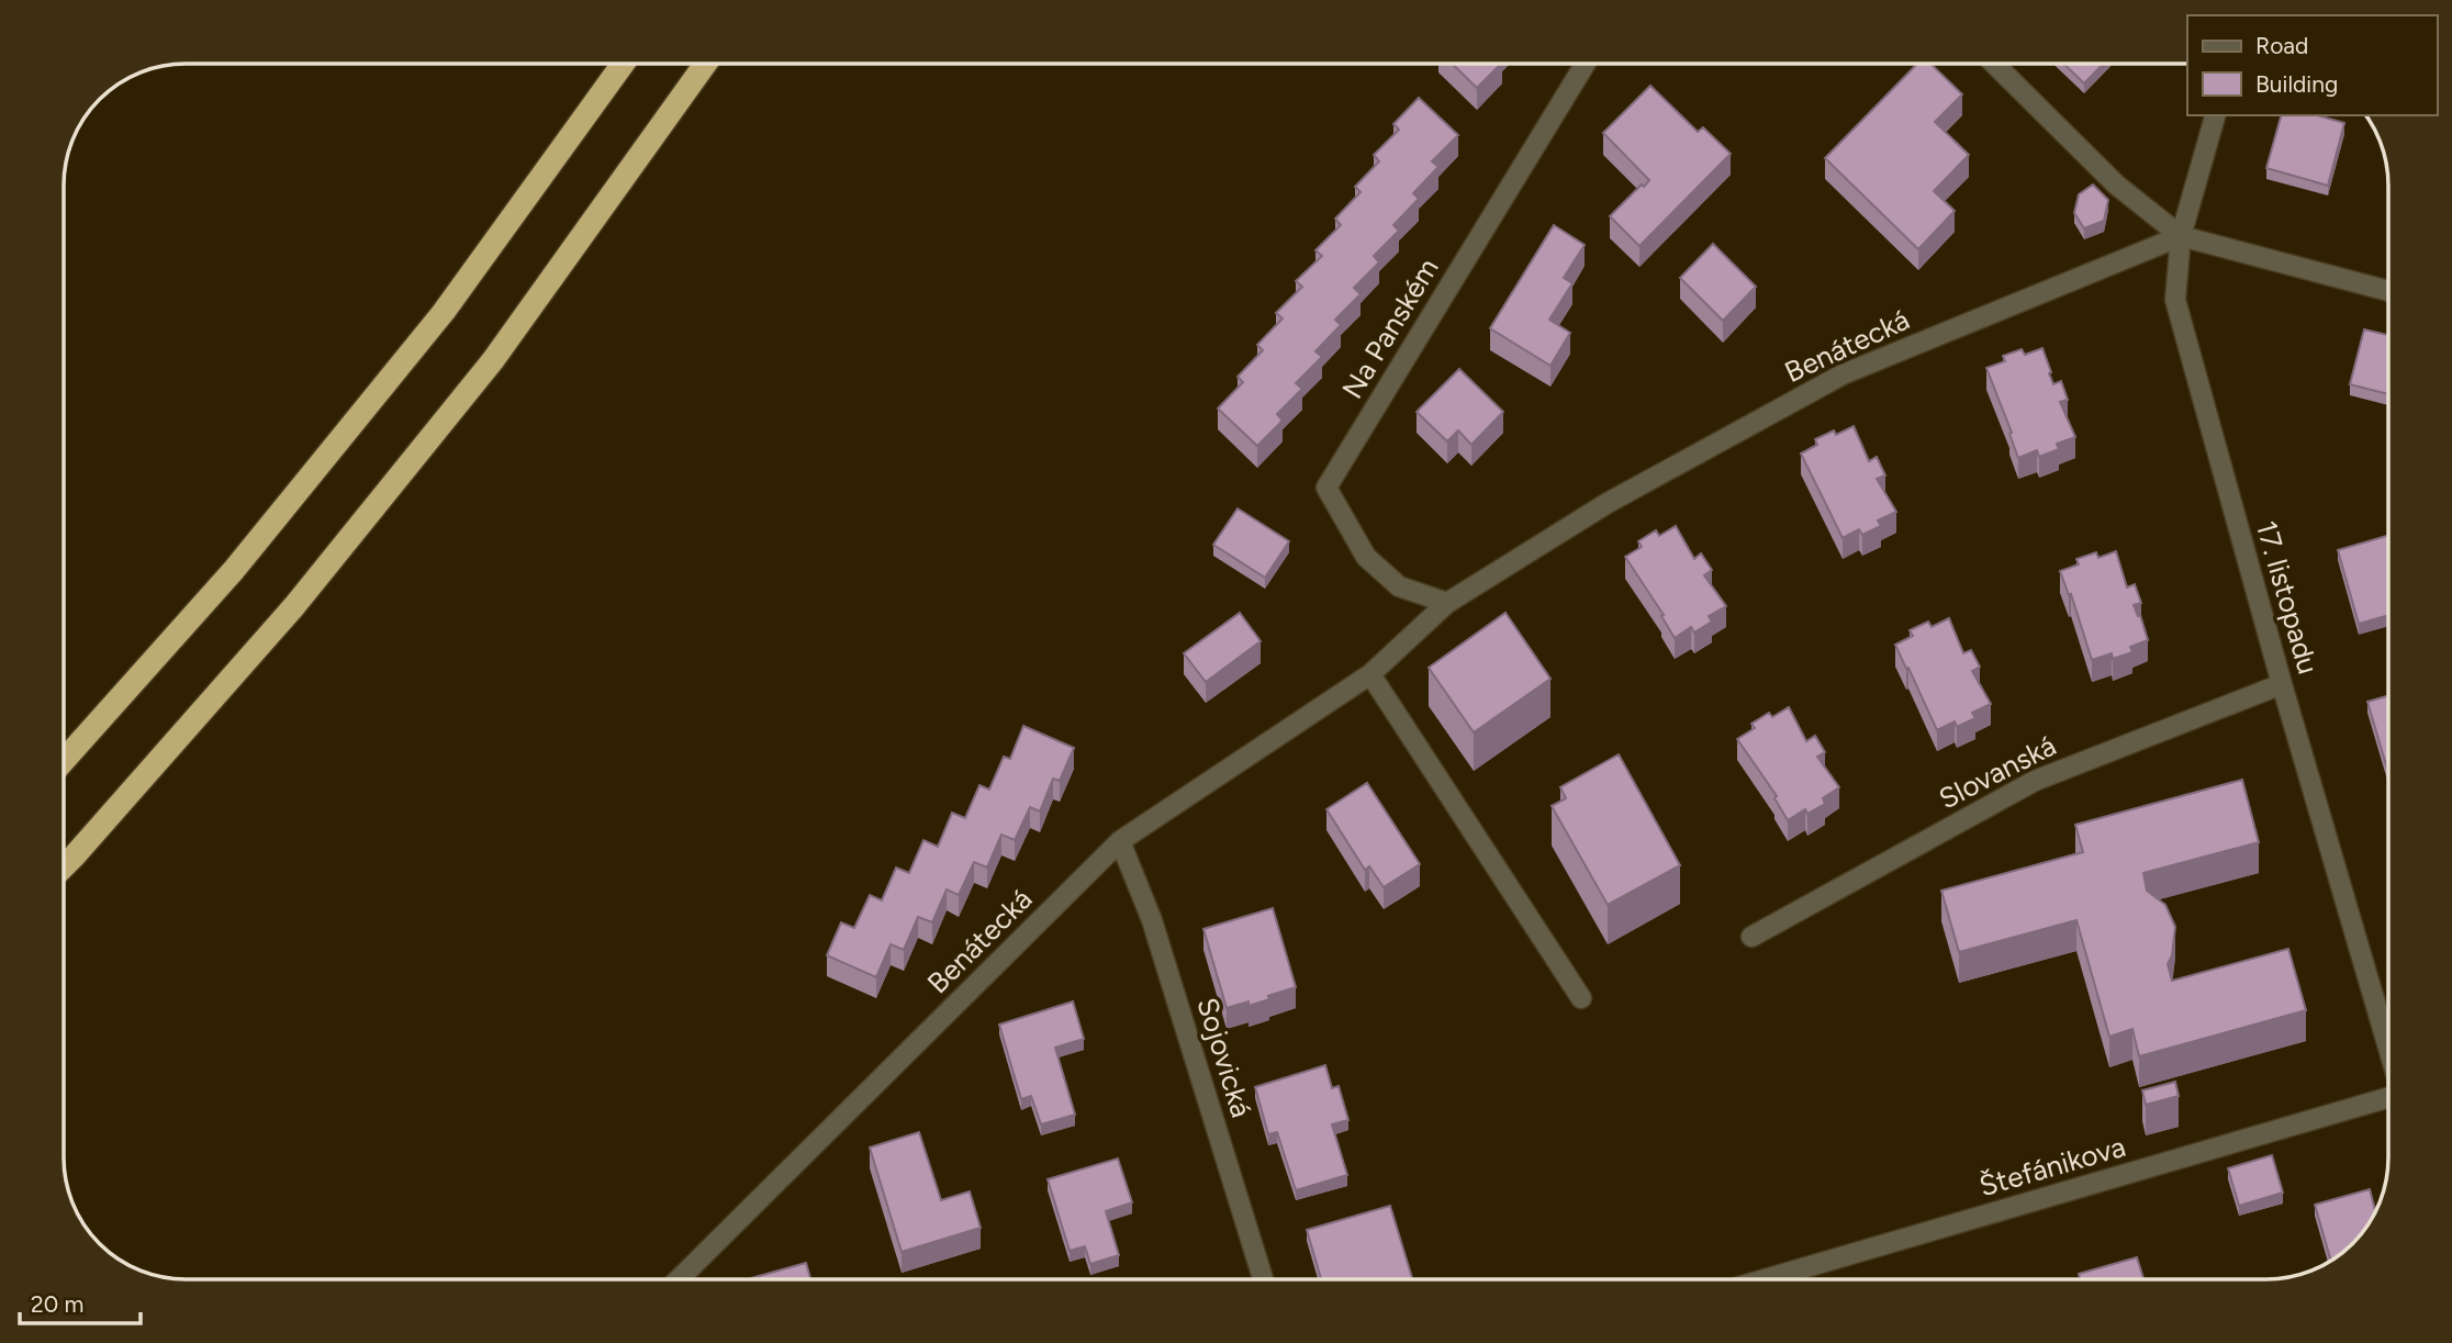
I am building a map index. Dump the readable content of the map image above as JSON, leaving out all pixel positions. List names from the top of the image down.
{
  "streets": {
    "street": [
      "Na Panském",
      "Benátecká",
      "17. listopadu",
      "Slovanská",
      "Sojovická",
      "Štefánikova"
    ]
  },
  "crossings": [
    ["Na Panském", "Benátecká"],
    ["Benátecká", "17. listopadu"],
    ["Benátecká", "Sojovická"],
    ["17. listopadu", "Slovanská"]
  ],
  "legend": ["Road", "Building"],
  "scale_bar": "20 m"
}
